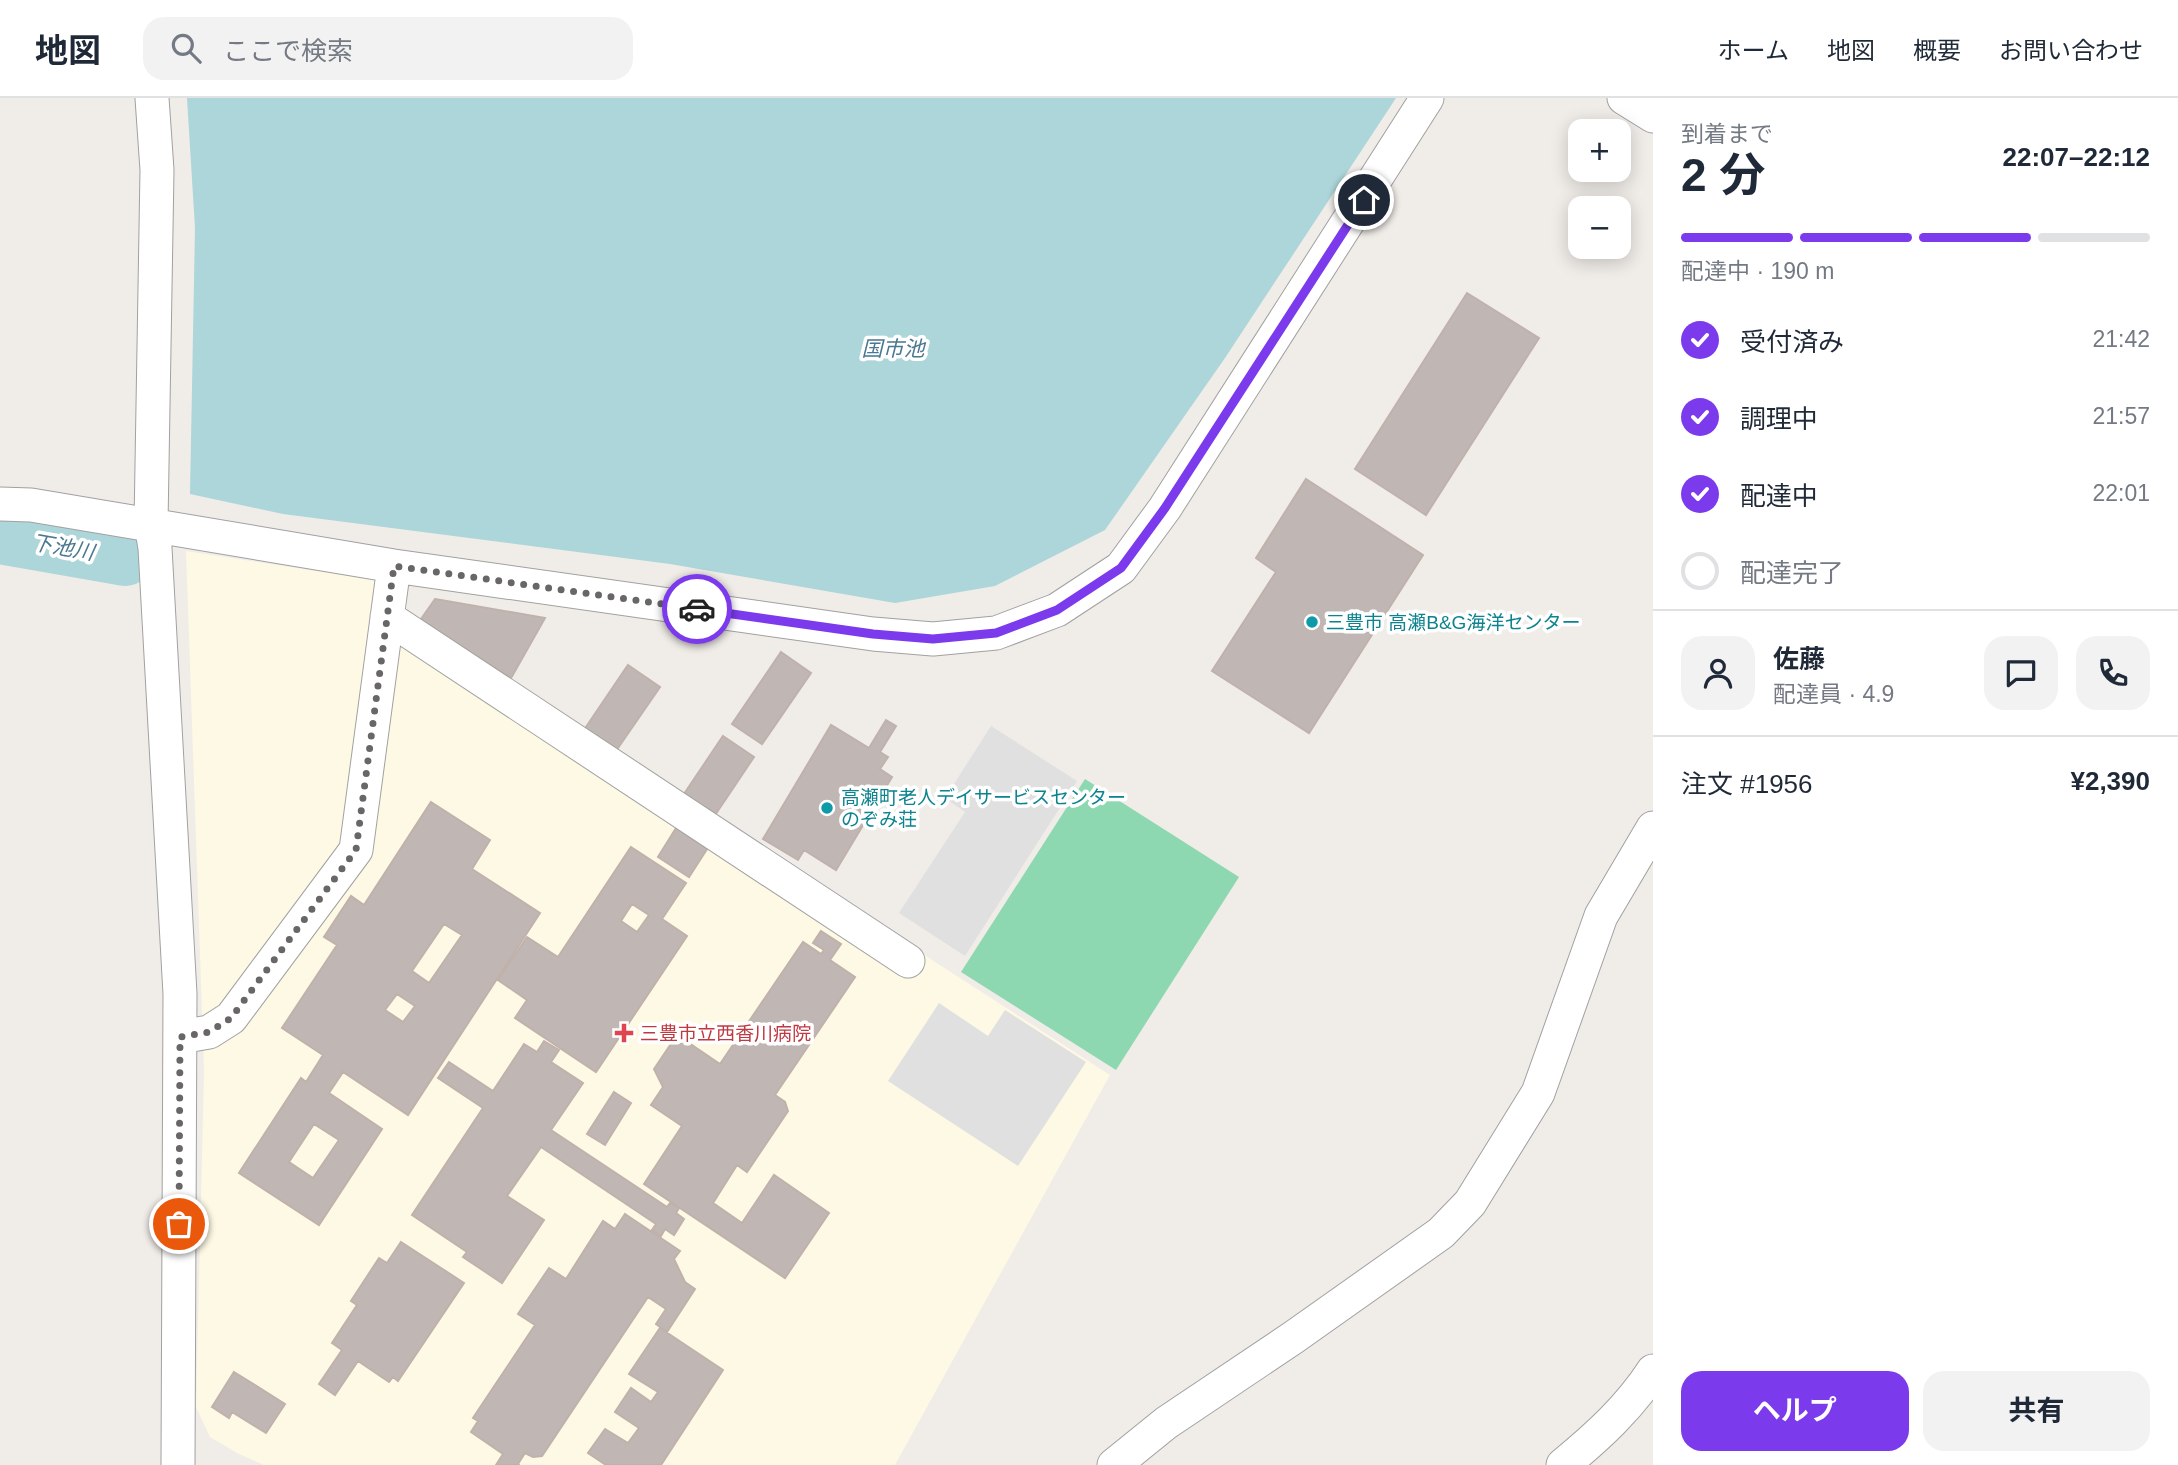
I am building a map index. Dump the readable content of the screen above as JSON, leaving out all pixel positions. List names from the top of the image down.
{
  "water": ["国市池", "下池川"],
  "places": {
    "other": ["三豊市 高瀬B&G海洋センター", "高瀬町老人デイサービスセンター のぞみ荘"],
    "health": ["三豊市立西香川病院"]
  },
  "page": {
    "header": "地図",
    "search": "ここで検索",
    "nav": [
      "ホーム",
      "地図",
      "概要",
      "お問い合わせ"
    ],
    "heading": ["2 分", "到着まで", "22:07–22:12"],
    "panel": [
      "佐藤",
      "配達員 · 4.9",
      "注文 #1956",
      "¥2,390"
    ],
    "map_buttons": ["+", "−"],
    "bar": "配達中 · 190 m",
    "list": [
      ["受付済み", "21:42"],
      ["調理中", "21:57"],
      ["配達中", "22:01"],
      "配達完了"
    ],
    "buttons": ["ヘルプ", "共有"]
  }
}
